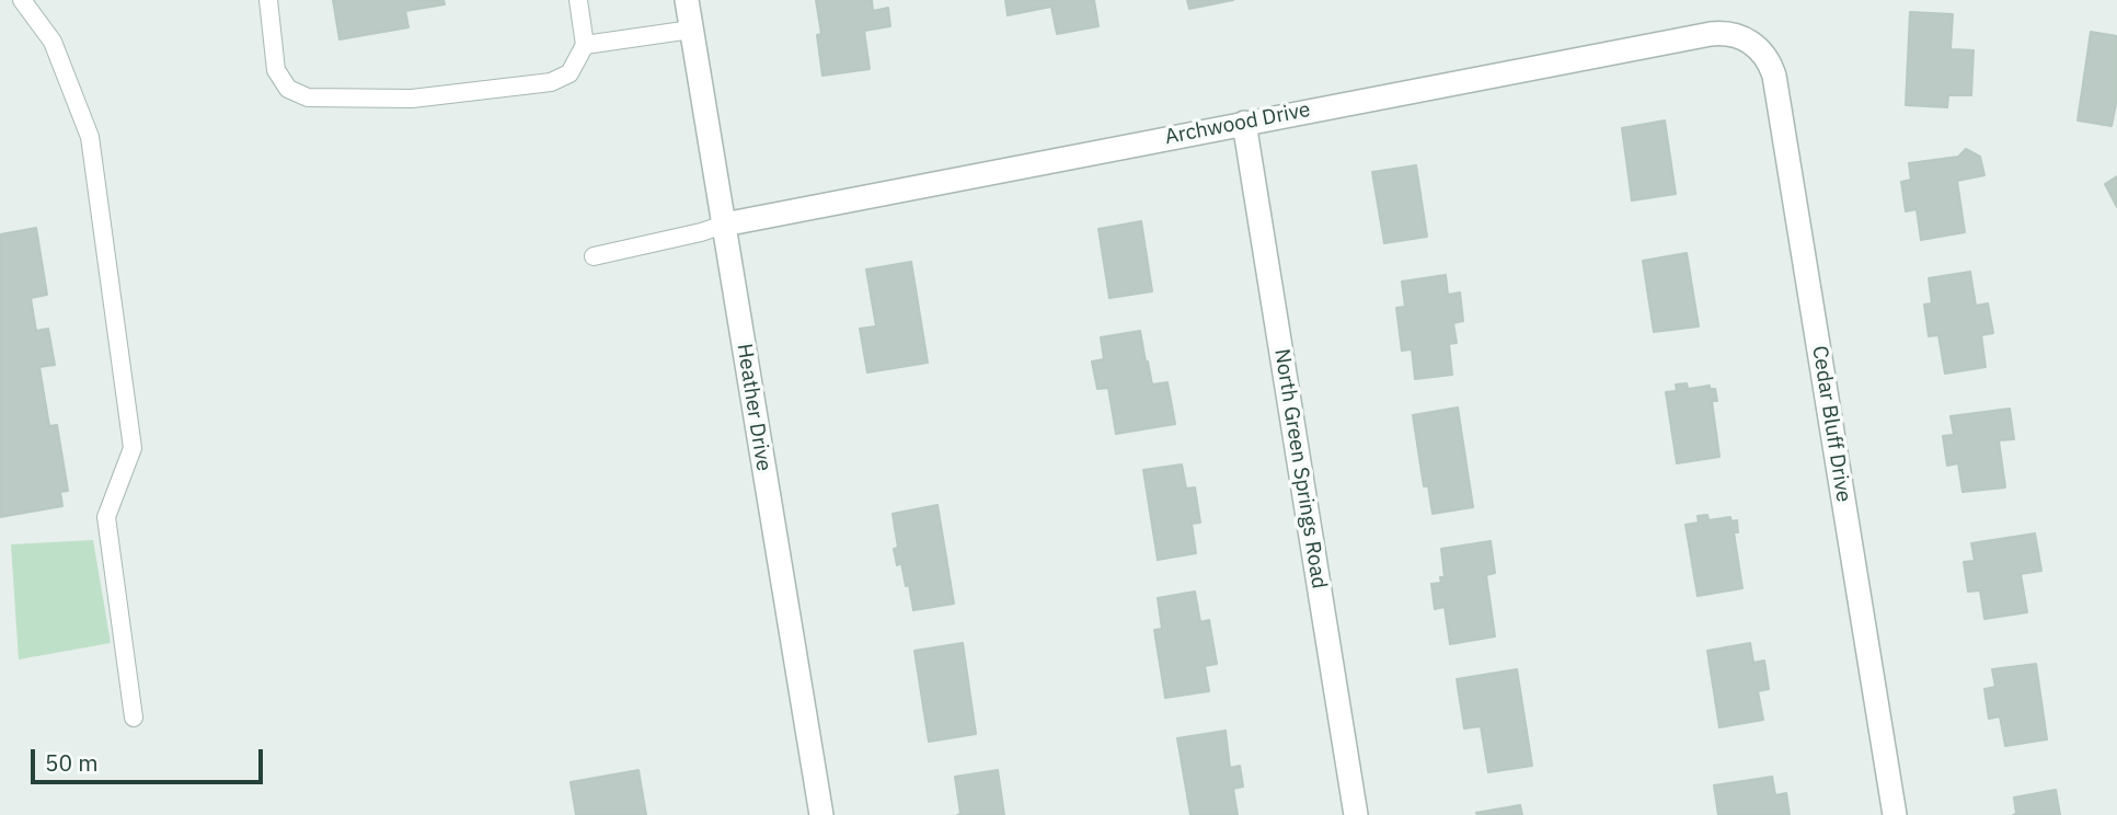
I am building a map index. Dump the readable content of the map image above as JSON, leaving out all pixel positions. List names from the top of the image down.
{
  "streets": {
    "street": [
      "Archwood Drive",
      "Heather Drive",
      "Cedar Bluff Drive",
      "North Green Springs Road"
    ]
  },
  "crossings": [
    ["Archwood Drive", "Heather Drive"],
    ["Archwood Drive", "Cedar Bluff Drive"],
    ["Archwood Drive", "North Green Springs Road"]
  ],
  "scale_bar": "50 m"
}
